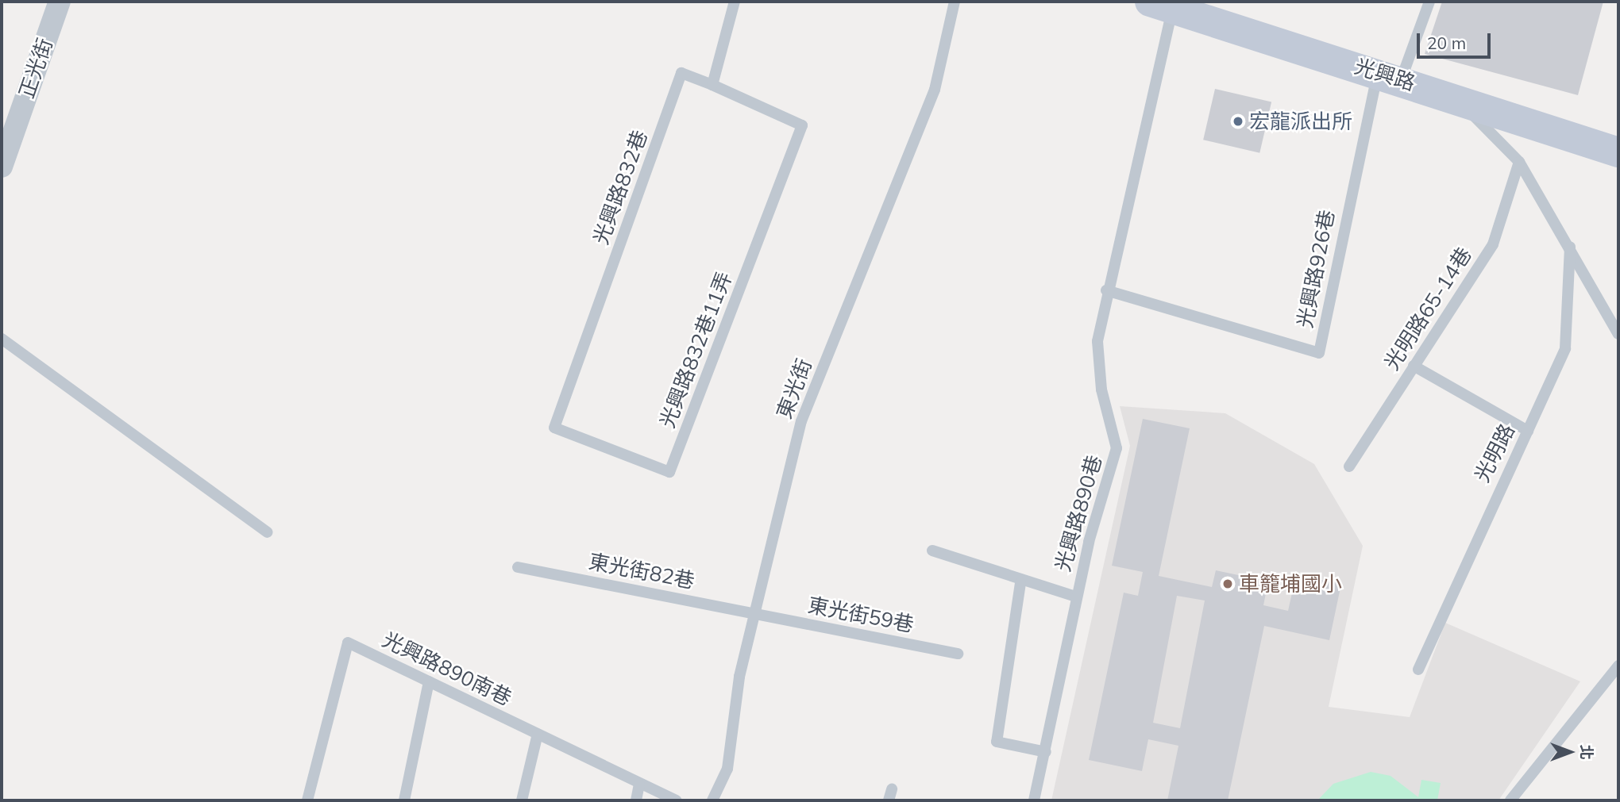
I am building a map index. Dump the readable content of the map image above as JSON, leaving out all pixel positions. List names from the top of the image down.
{
  "streets": {
    "main road": ["光興路"],
    "street": ["正光街"],
    "lane": [
      "光興路832巷",
      "光興路926巷",
      "光明路65-14巷",
      "光興路832巷11弄",
      "東光街",
      "光明路",
      "光興路890巷",
      "東光街82巷",
      "東光街59巷",
      "光興路890南巷"
    ]
  },
  "crossings": [
    ["光興路", "光興路926巷"],
    ["光興路", "光興路890巷"],
    ["光興路832巷", "光興路832巷11弄"],
    ["光興路926巷", "光興路890巷"],
    ["東光街", "東光街82巷"],
    ["東光街", "東光街59巷"],
    ["東光街82巷", "東光街59巷"]
  ],
  "places": ["宏龍派出所", "車籠埔國小"],
  "scale_bar": "20 m",
  "north": "right"
}
